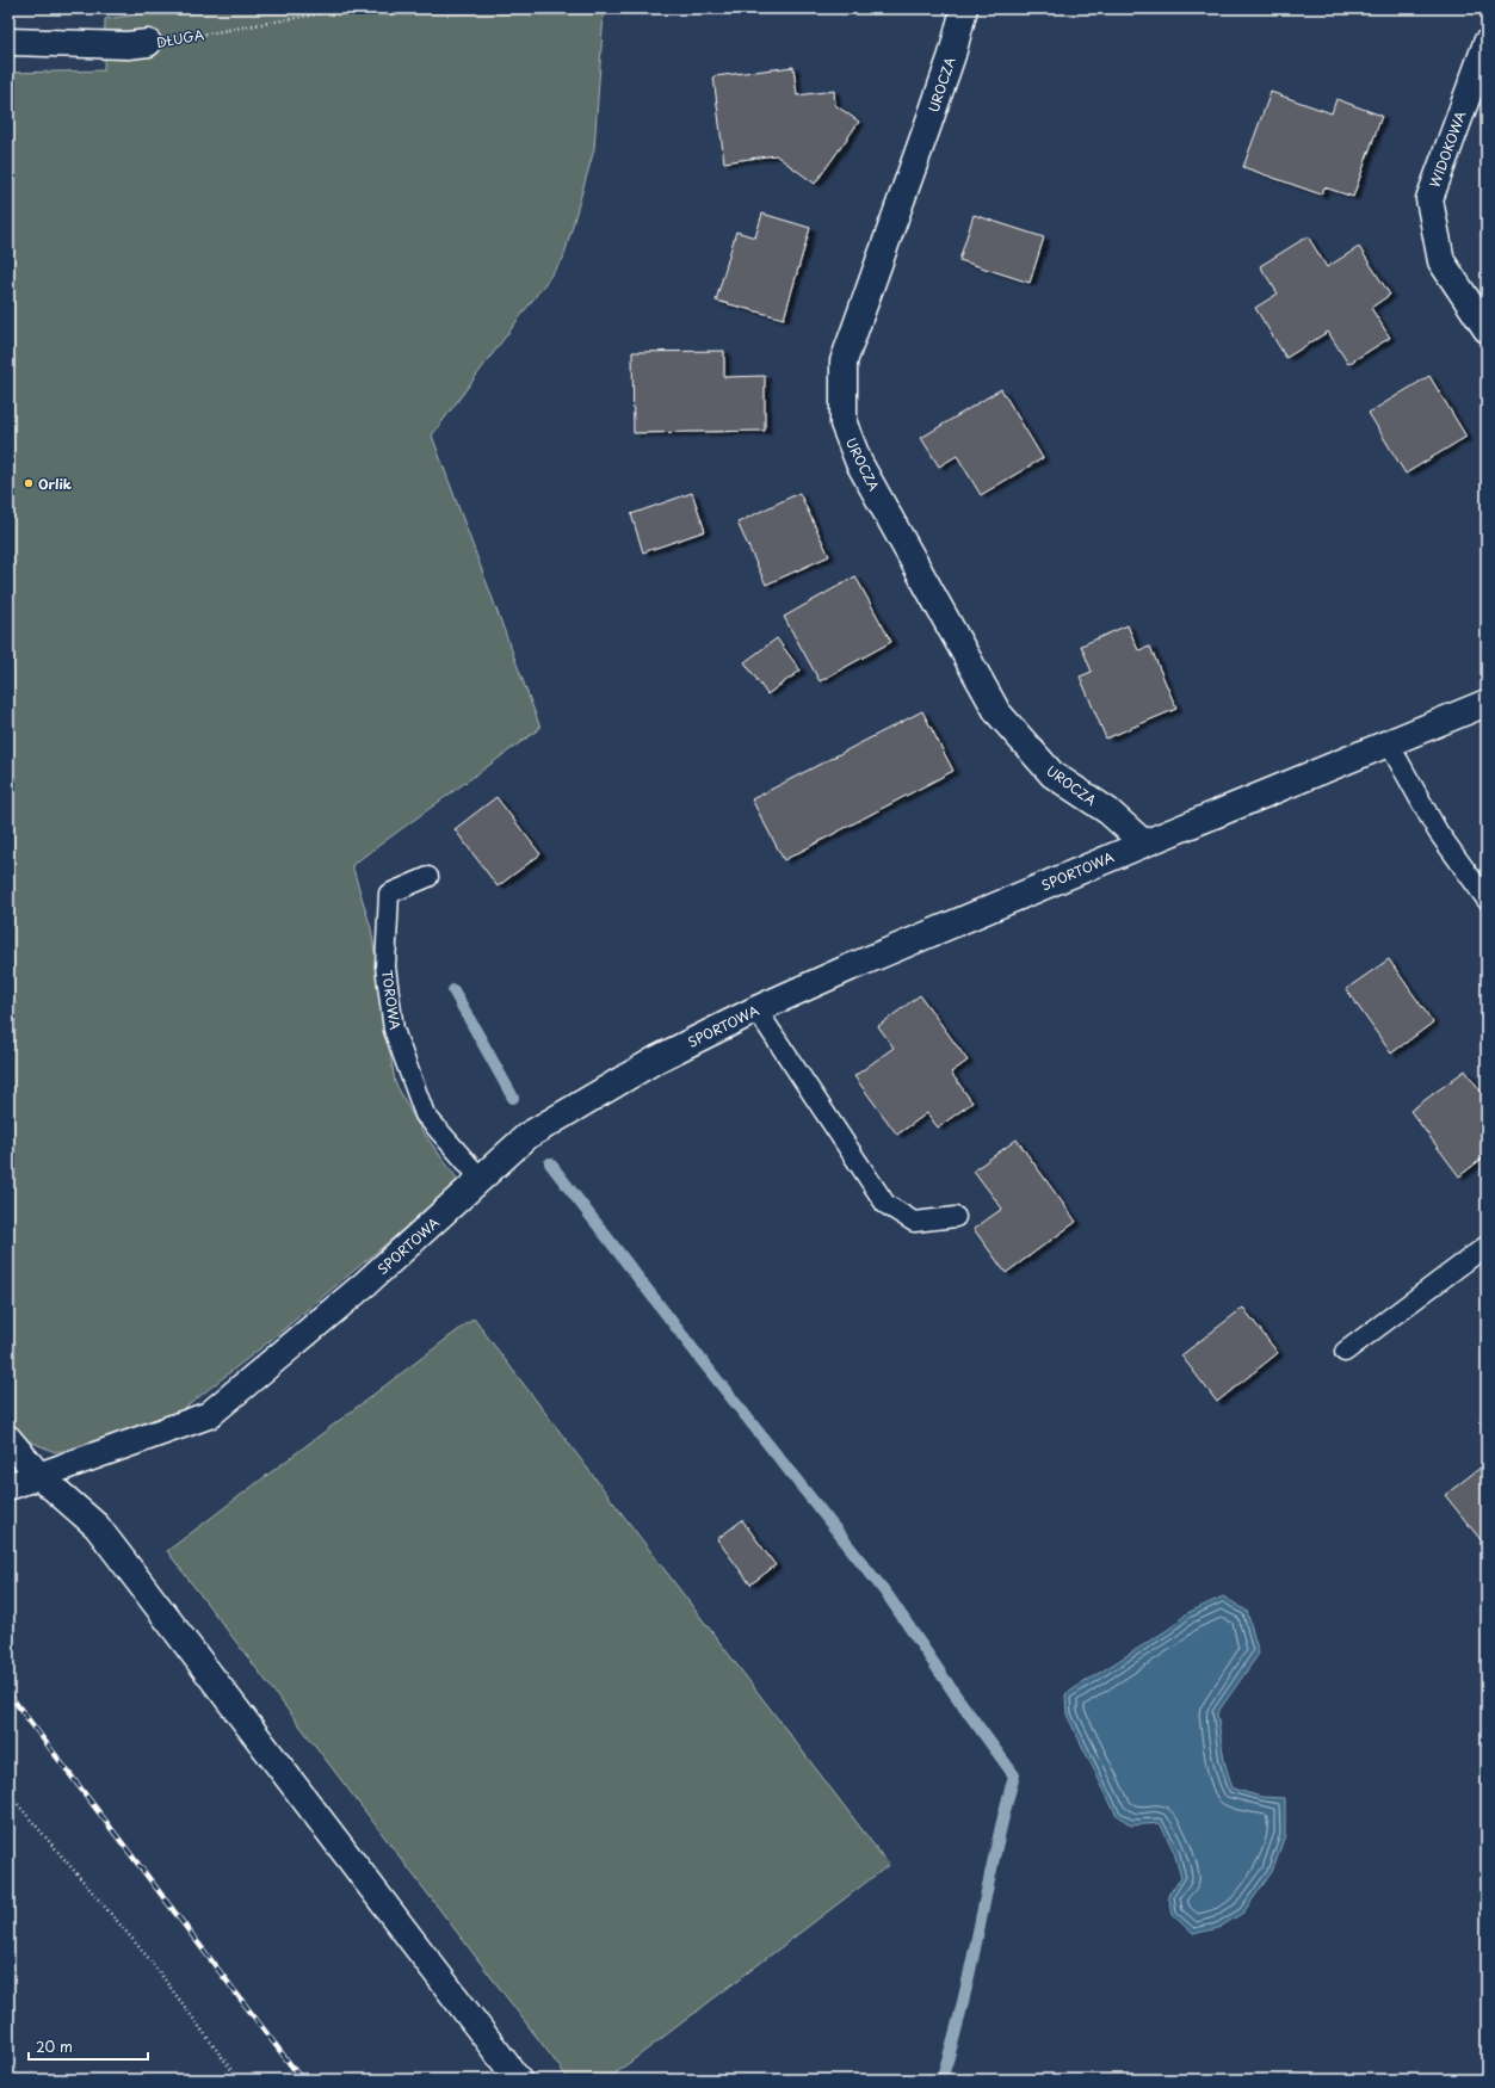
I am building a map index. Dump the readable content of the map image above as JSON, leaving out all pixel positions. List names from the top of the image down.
{
  "streets": {
    "street": [
      "DŁUGA",
      "UROCZA",
      "WIDOKOWA",
      "SPORTOWA"
    ],
    "lane": ["TOROWA"]
  },
  "crossings": [
    ["UROCZA", "SPORTOWA"],
    ["SPORTOWA", "TOROWA"]
  ],
  "places": ["Orlik"],
  "scale_bar": "20 m"
}
